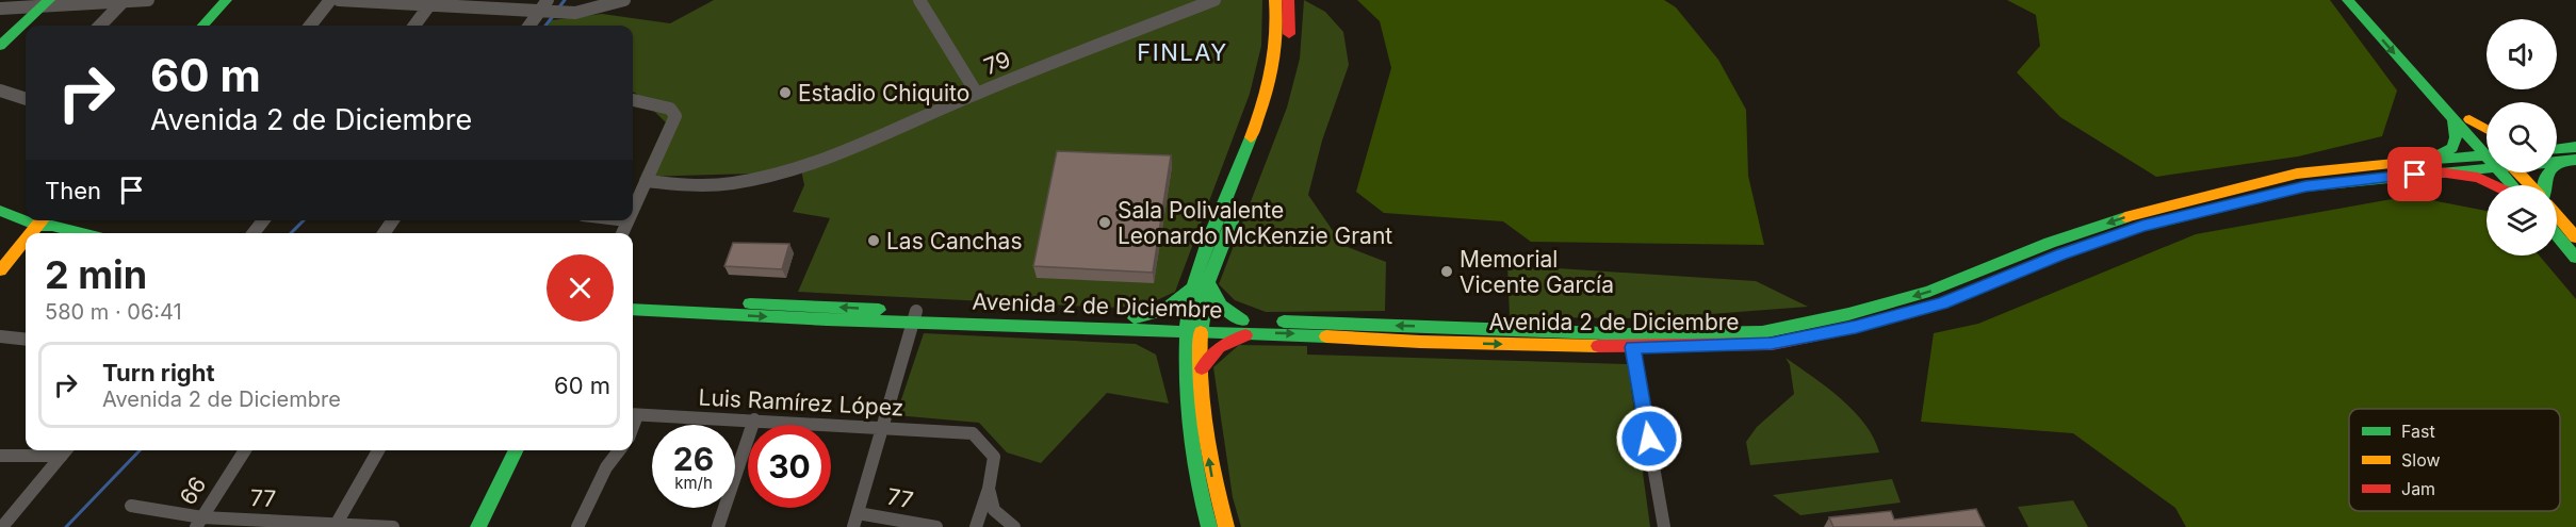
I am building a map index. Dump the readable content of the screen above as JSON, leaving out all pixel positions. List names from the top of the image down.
{
  "streets": {
    "main road": ["Avenida 2 de Diciembre"],
    "street": [
      "79",
      "Luis Ramírez López",
      "66",
      "77"
    ]
  },
  "crossings": [
    ["66", "77"]
  ],
  "districts": ["FINLAY"],
  "places": [
    "Estadio Chiquito",
    "Sala Polivalente Leonardo McKenzie Grant",
    "Las Canchas",
    "Memorial Vicente García"
  ],
  "legend": ["Fast", "Slow", "Jam"],
  "page": {
    "turn": ["60 m", "Avenida 2 de Diciembre"],
    "then": "Then",
    "heading": ["2 min", "580 m · 06:41"],
    "list": [
      {
        "name": "Turn right",
        "note": "Avenida 2 de Diciembre",
        "value": "60 m"
      }
    ],
    "speed": "26 km/h",
    "limit": "30"
  }
}
